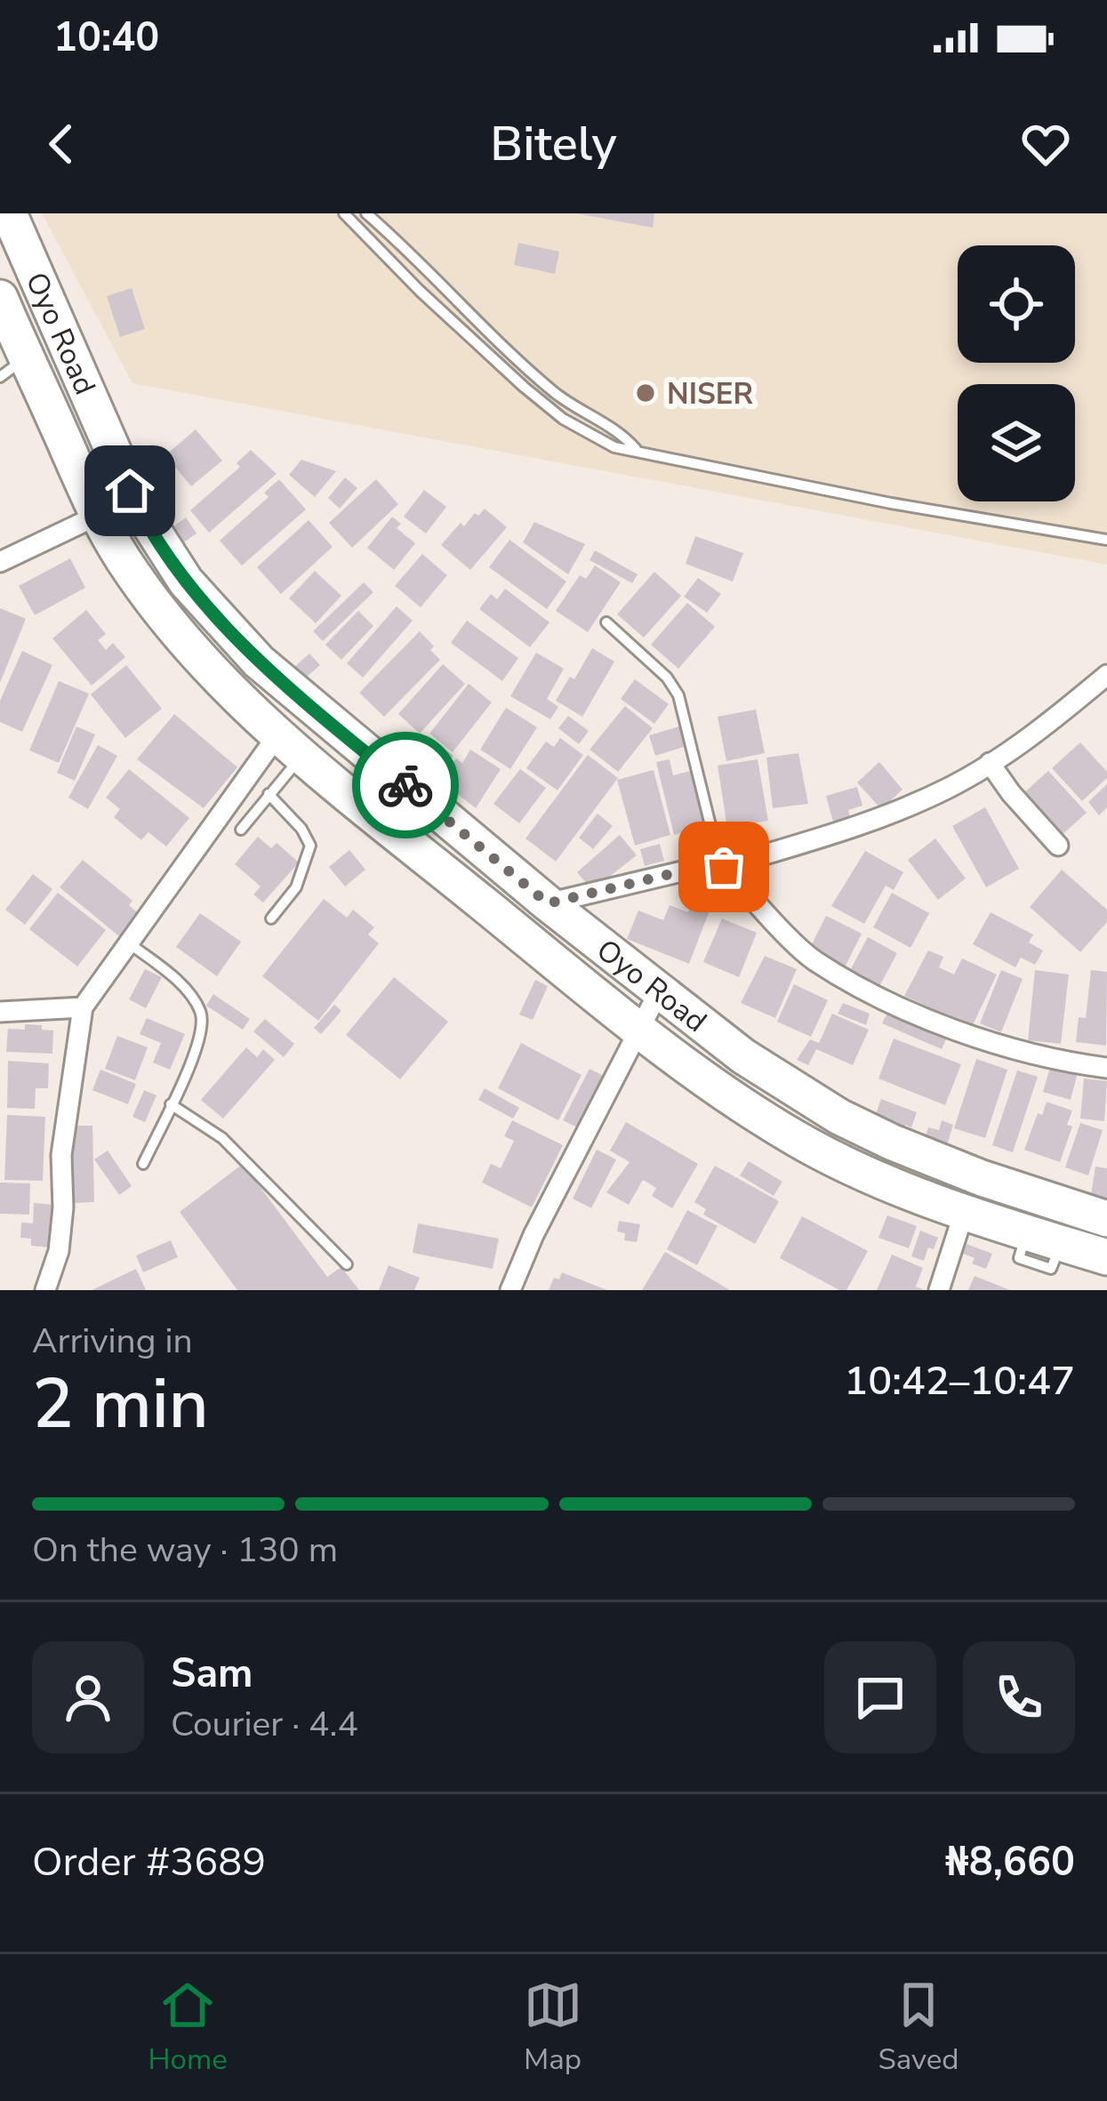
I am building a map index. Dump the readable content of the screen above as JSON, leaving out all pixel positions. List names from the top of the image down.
{
  "streets": {
    "highway": ["Oyo Road"]
  },
  "places": ["NISER"],
  "page": {
    "status": "10:40",
    "header": "Bitely",
    "heading": ["2 min", "Arriving in", "10:42–10:47"],
    "panel": [
      "Sam",
      "Courier · 4.4",
      "Order #3689",
      "₦8,660"
    ],
    "bar": "On the way · 130 m",
    "tabs": ["Home", "Map", "Saved"]
  }
}
